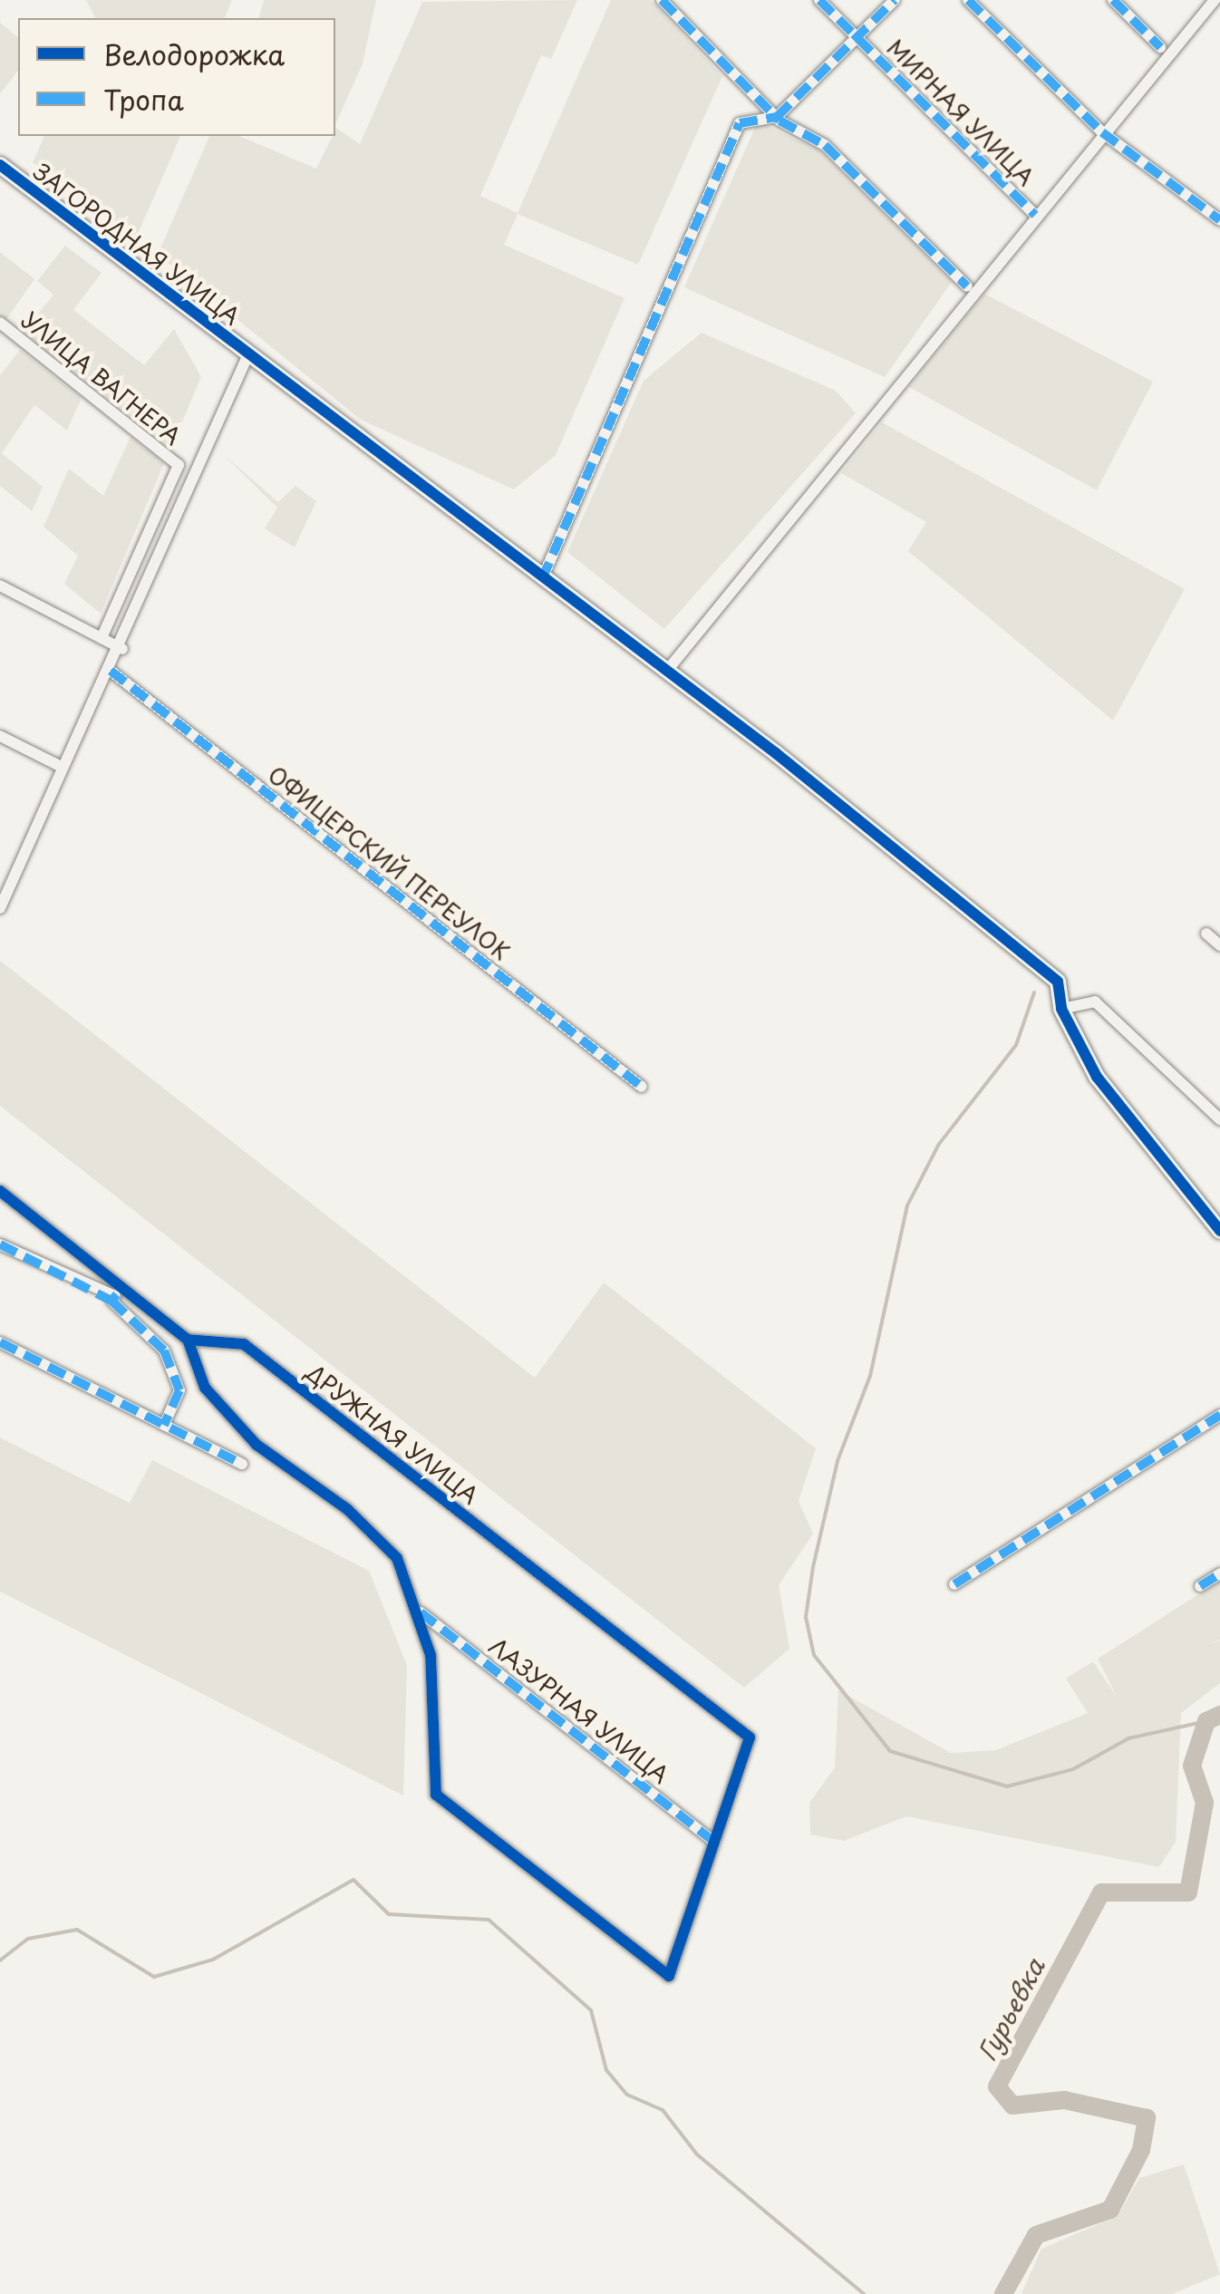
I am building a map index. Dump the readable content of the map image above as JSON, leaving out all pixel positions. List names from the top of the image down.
{
  "streets": {
    "street": [
      "МИРНАЯ УЛИЦА",
      "ЗАГОРОДНАЯ УЛИЦА",
      "УЛИЦА ВАГНЕРА",
      "ОФИЦЕРСКИЙ ПЕРЕУЛОК",
      "ДРУЖНАЯ УЛИЦА",
      "ЛАЗУРНАЯ УЛИЦА"
    ]
  },
  "crossings": [
    ["ДРУЖНАЯ УЛИЦА", "ЛАЗУРНАЯ УЛИЦА"]
  ],
  "water": ["Гурьевка"],
  "legend": ["Велодорожка", "Тропа"]
}
